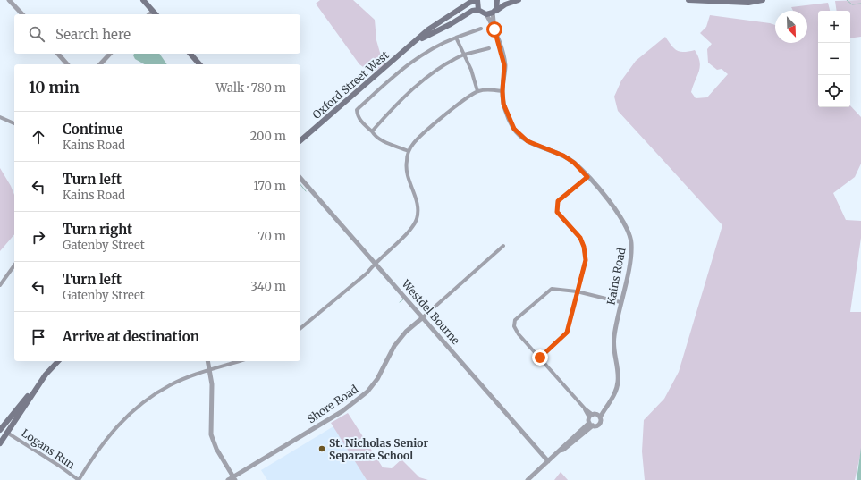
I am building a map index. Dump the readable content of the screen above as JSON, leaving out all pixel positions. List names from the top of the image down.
{
  "streets": {
    "main road": ["Oxford Street West"],
    "street": [
      "Kains Road",
      "Westdel Bourne",
      "Shore Road",
      "Logans Run"
    ]
  },
  "crossings": [
    ["Kains Road", "Westdel Bourne"],
    ["Westdel Bourne", "Shore Road"]
  ],
  "places": ["St. Nicholas Senior Separate School"],
  "north": "bottom right",
  "page": {
    "map_buttons": ["+", "−"],
    "search": "Search here",
    "heading": ["10 min", "Walk · 780 m"],
    "list": [
      ["Continue", "Kains Road", "200 m"],
      ["Turn left", "Kains Road", "170 m"],
      ["Turn right", "Gatenby Street", "70 m"],
      ["Turn left", "Gatenby Street", "340 m"],
      "Arrive at destination"
    ]
  }
}
